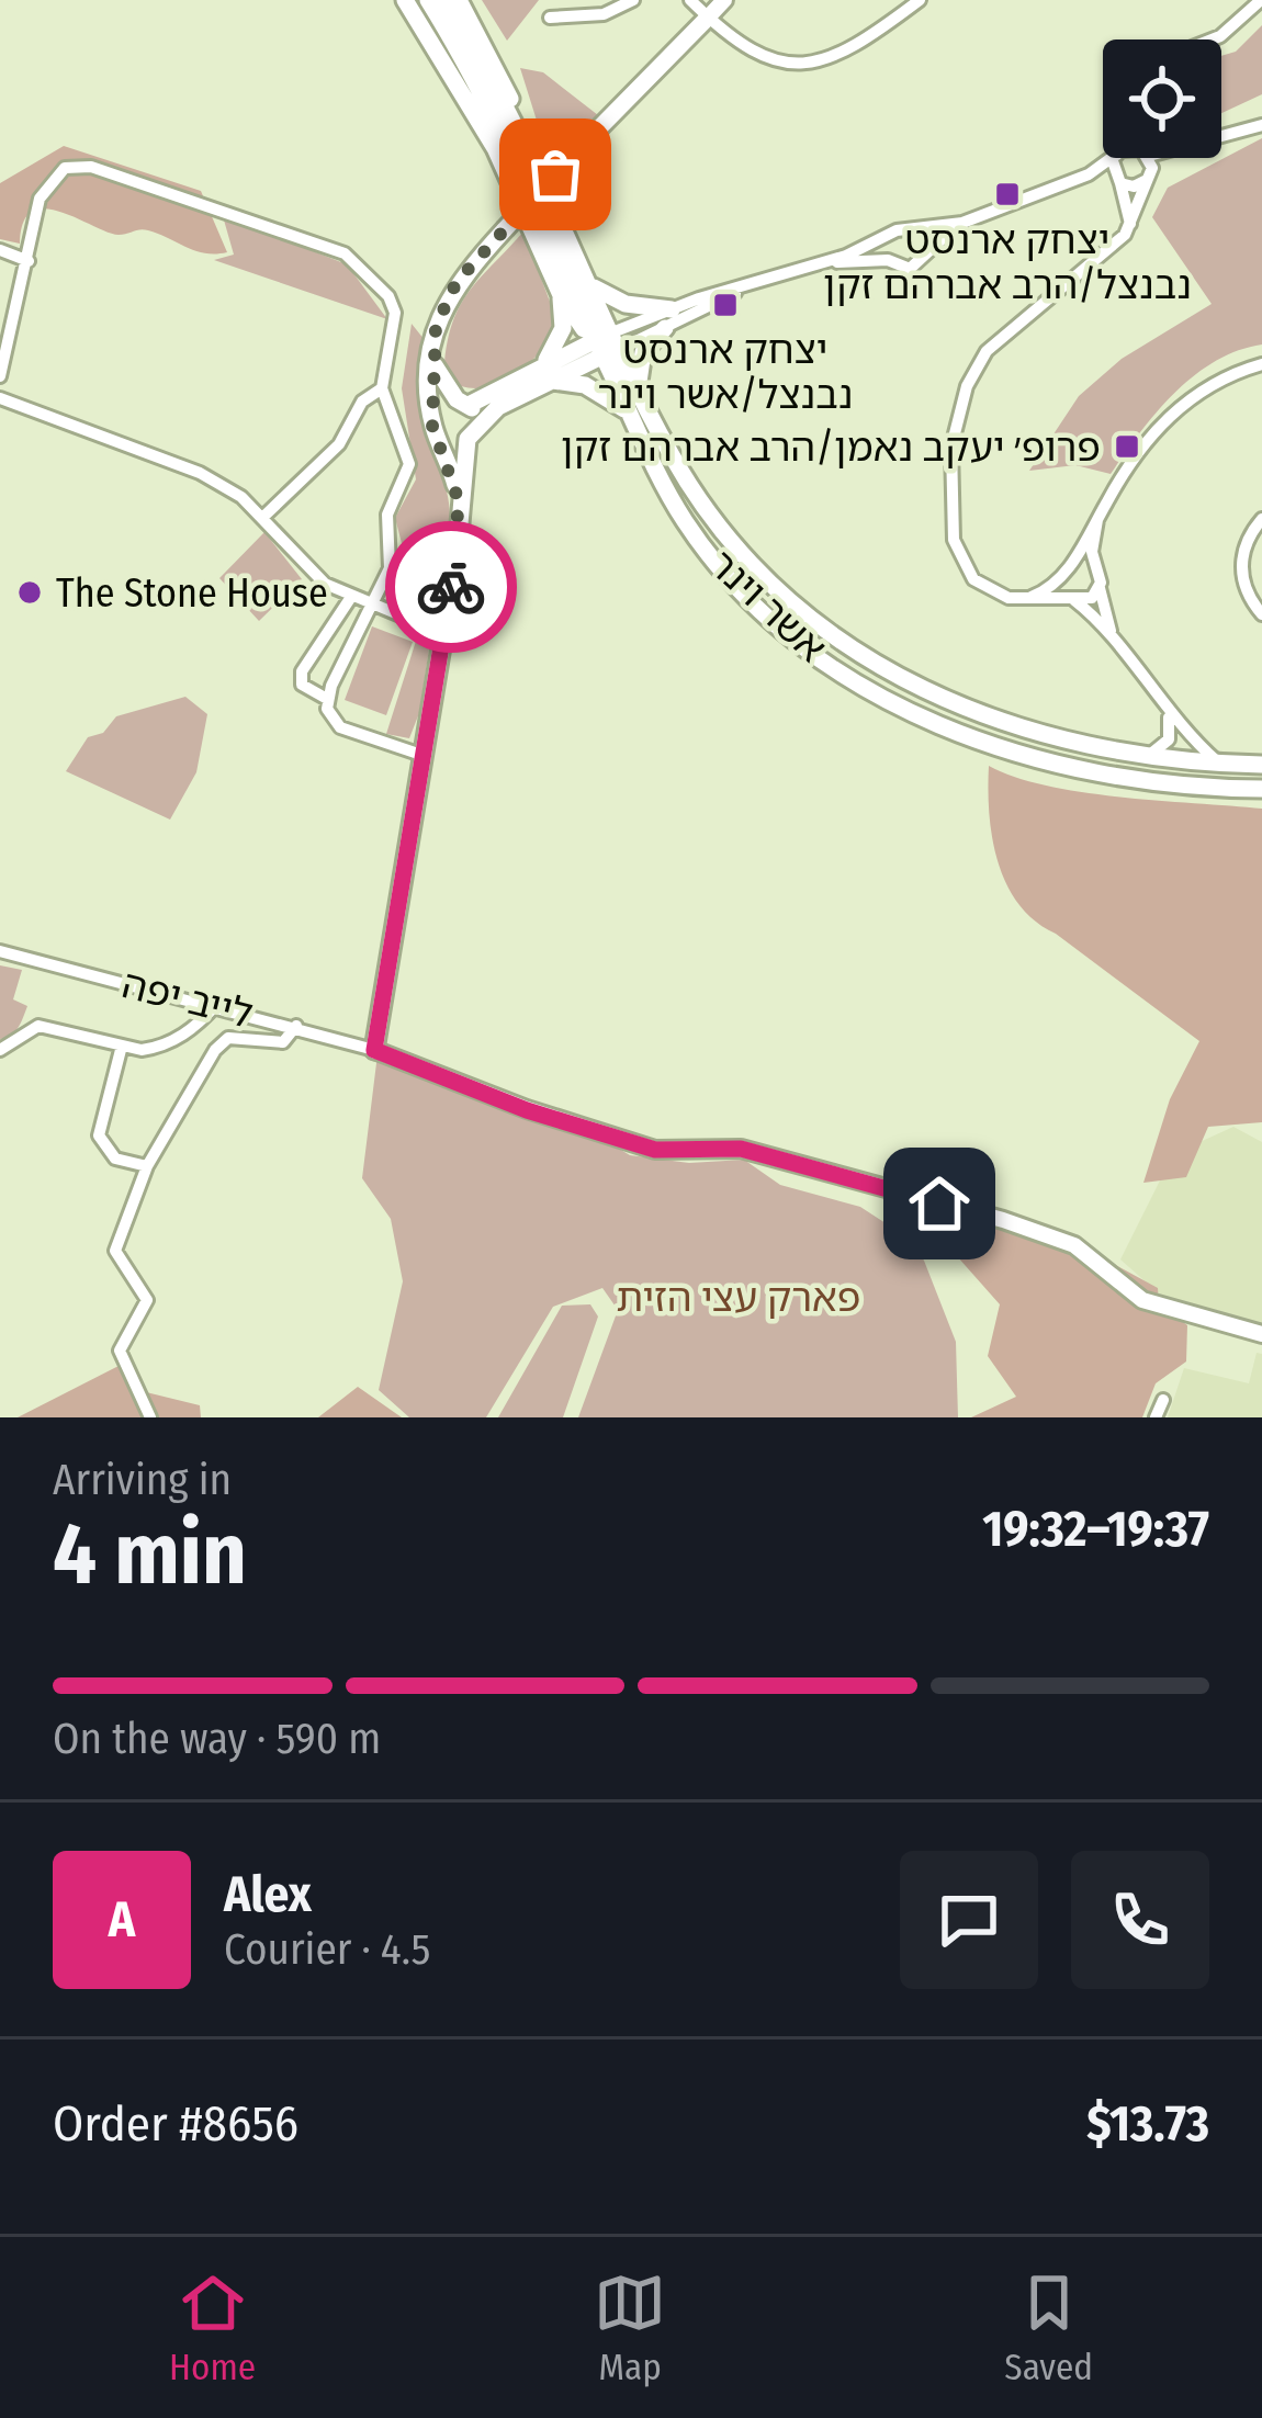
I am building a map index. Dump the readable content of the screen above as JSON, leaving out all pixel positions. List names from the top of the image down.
{
  "streets": {
    "main road": ["אשר וינר"],
    "street": ["לייב יפה"]
  },
  "parks": ["פארק עצי הזית"],
  "places": {
    "transit": ["יצחק ארנסט נבנצל/הרב אברהם זקן", "יצחק ארנסט נבנצל/אשר וינר", "פרופ׳ יעקב נאמן/הרב אברהם זקן"],
    "other": ["The Stone House"]
  },
  "page": {
    "heading": ["4 min", "Arriving in", "19:32–19:37"],
    "panel": [
      "Alex",
      "Courier · 4.5",
      "Order #8656",
      "$13.73"
    ],
    "bar": "On the way · 590 m",
    "round": "A",
    "tabs": ["Home", "Map", "Saved"]
  }
}
